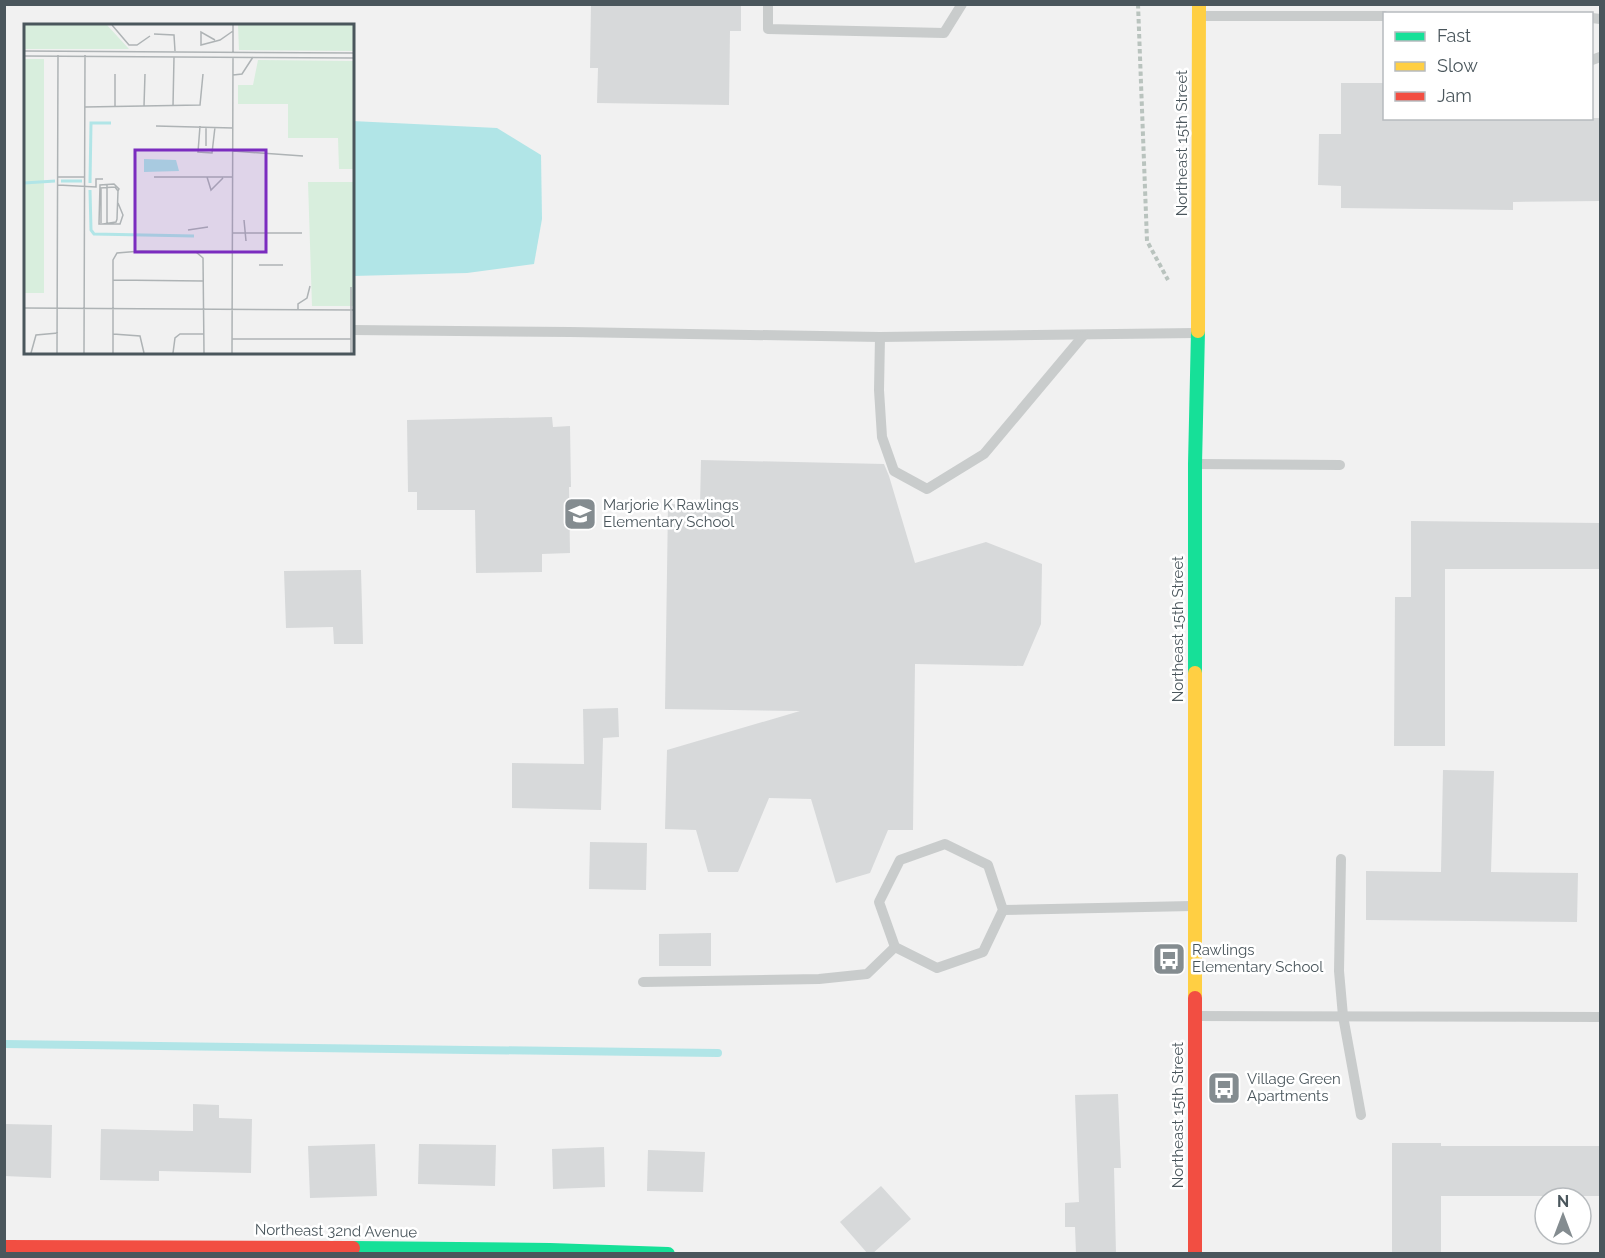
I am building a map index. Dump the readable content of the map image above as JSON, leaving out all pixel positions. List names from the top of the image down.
{
  "streets": {
    "street": ["Northeast 15th Street", "Northeast 32nd Avenue"]
  },
  "places": {
    "school or university": ["Marjorie K Rawlings Elementary School"],
    "bus stop": ["Rawlings Elementary School", "Village Green Apartments"]
  },
  "legend": ["Fast", "Slow", "Jam"],
  "north": "top"
}
